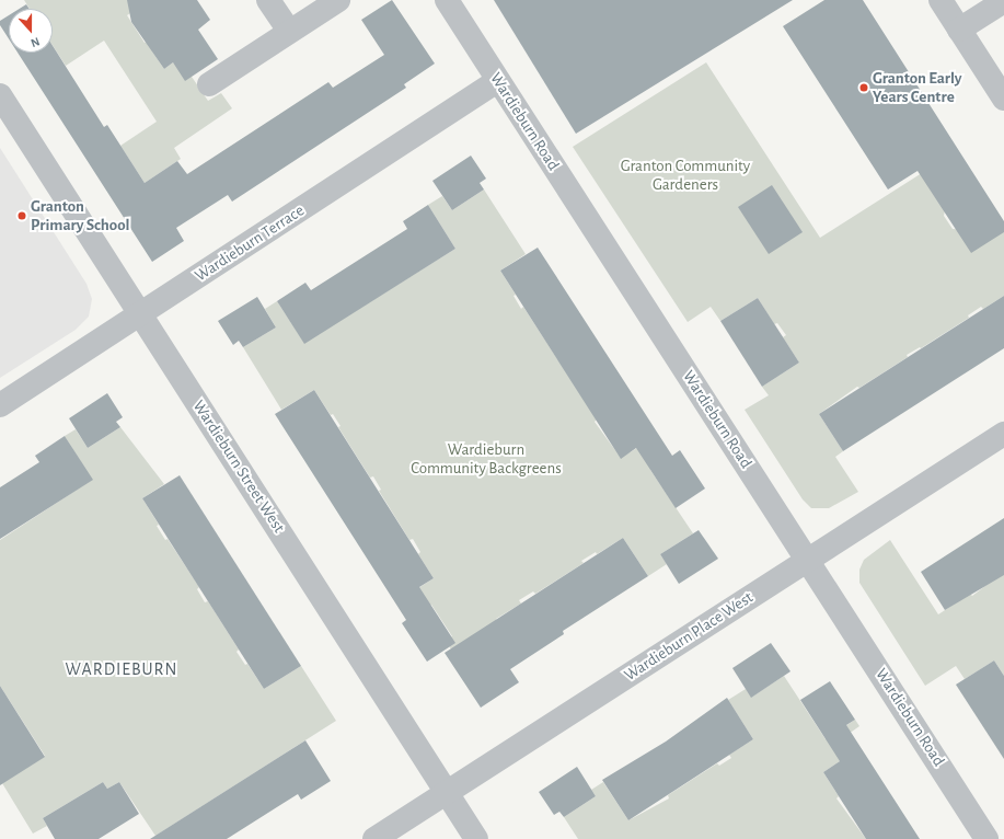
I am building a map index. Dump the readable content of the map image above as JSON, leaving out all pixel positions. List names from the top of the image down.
{
  "streets": {
    "street": [
      "Wardieburn Road",
      "Wardieburn Terrace",
      "Wardieburn Street West",
      "Wardieburn Place West"
    ]
  },
  "crossings": [
    ["Wardieburn Road", "Wardieburn Terrace"],
    ["Wardieburn Road", "Wardieburn Place West"],
    ["Wardieburn Terrace", "Wardieburn Street West"],
    ["Wardieburn Street West", "Wardieburn Place West"]
  ],
  "districts": ["WARDIEBURN"],
  "parks": ["Granton Community Gardeners", "Wardieburn Community Backgreens"],
  "places": ["Granton Early Years Centre", "Granton Primary School"],
  "north": "bottom"
}
